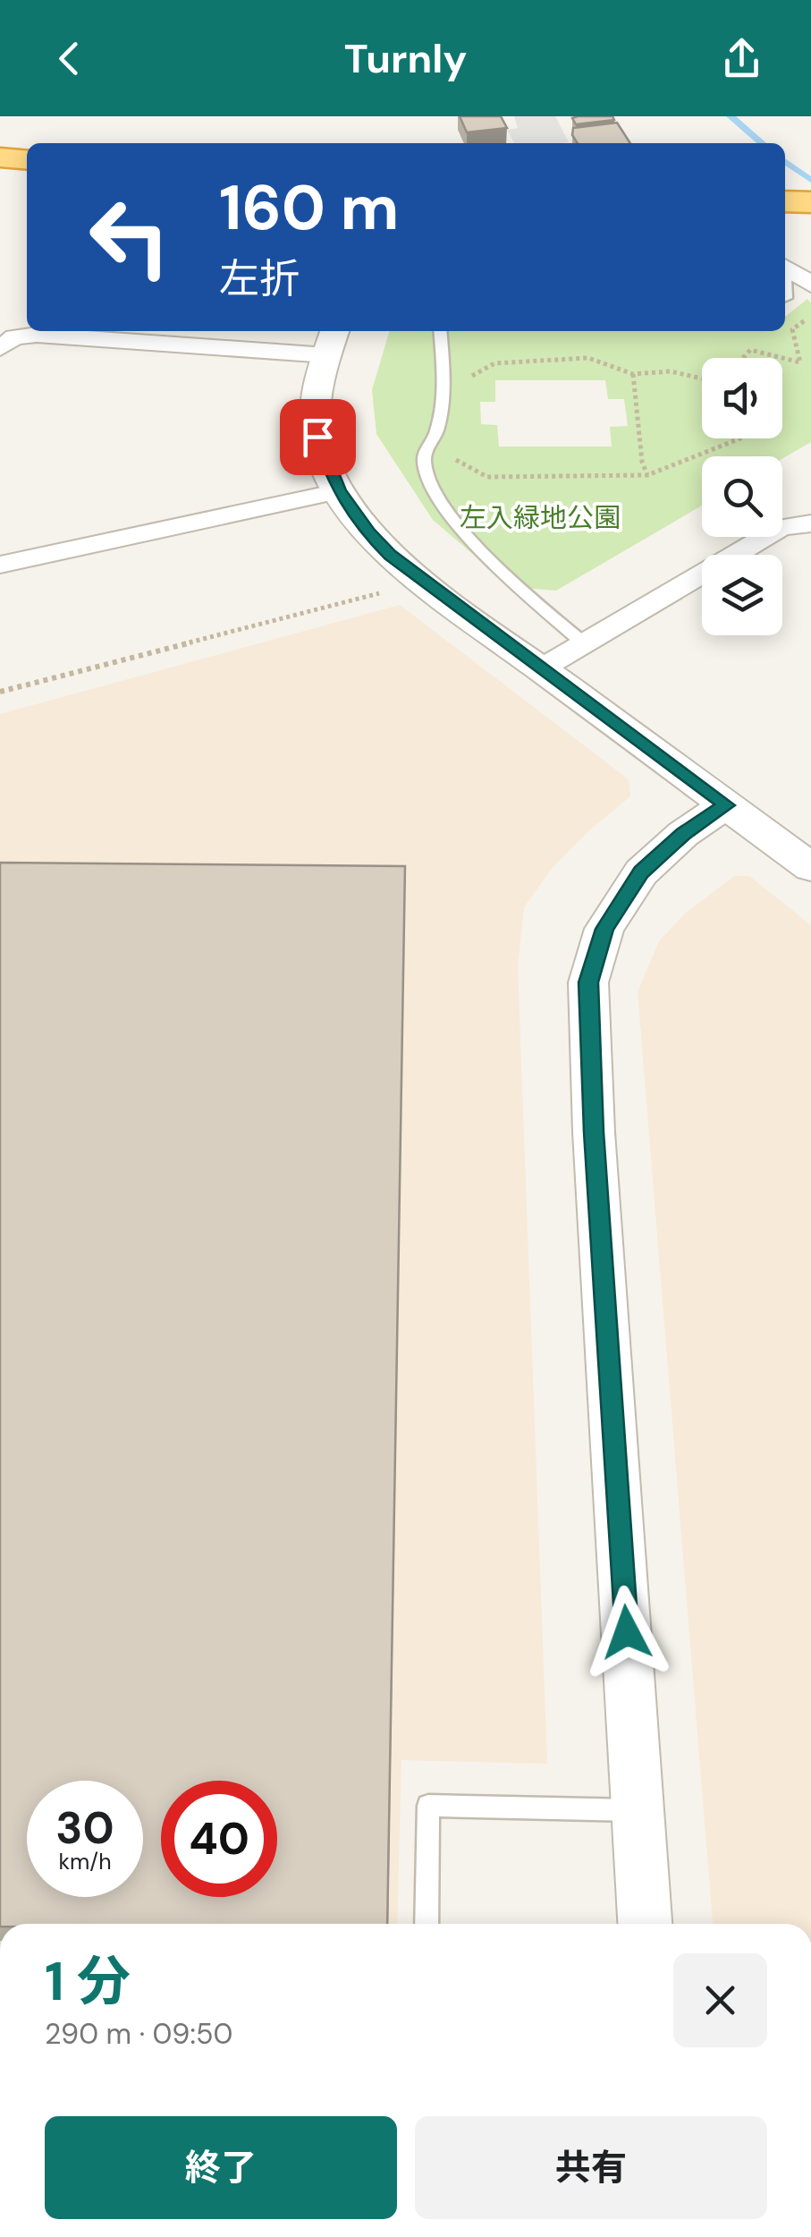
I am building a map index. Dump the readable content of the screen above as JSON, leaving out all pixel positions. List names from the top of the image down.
{
  "parks": ["左入緑地公園"],
  "page": {
    "header": "Turnly",
    "turn": ["160 m", "左折"],
    "speed": "30 km/h",
    "limit": "40",
    "heading": ["1 分", "290 m · 09:50"],
    "buttons": ["終了", "共有"]
  }
}
